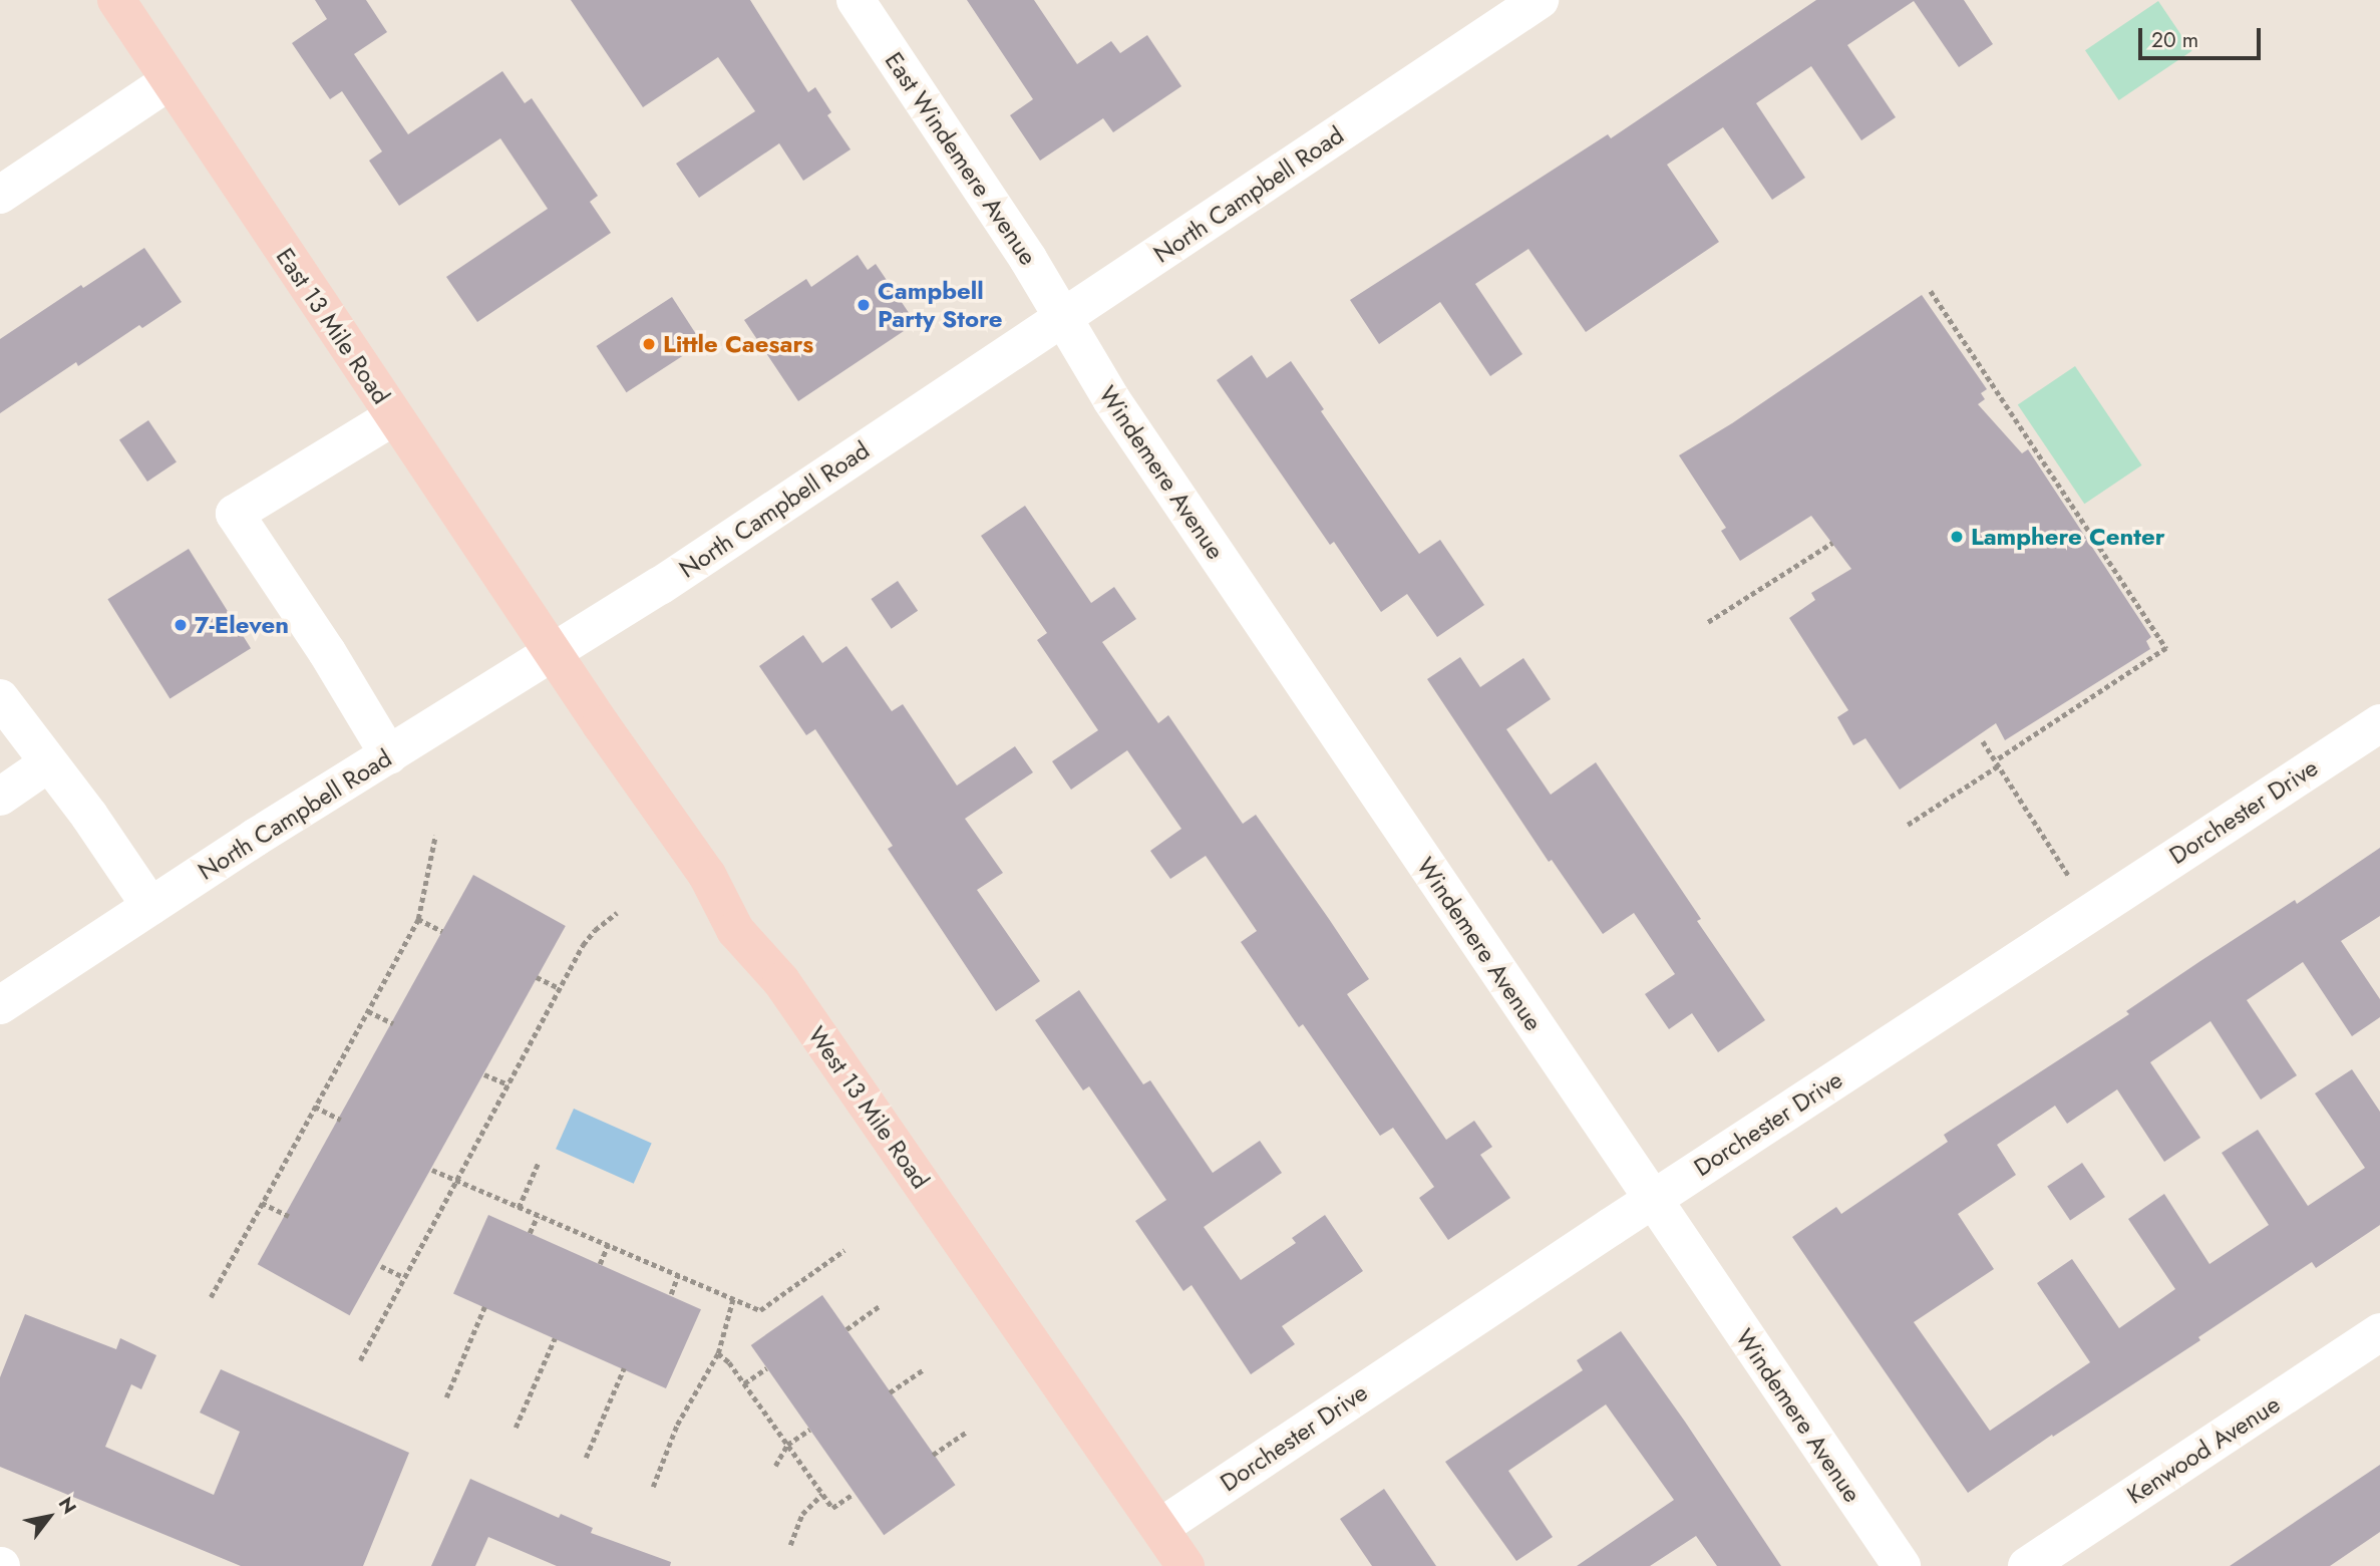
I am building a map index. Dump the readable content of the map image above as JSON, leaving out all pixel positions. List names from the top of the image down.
{
  "streets": {
    "main road": ["East 13 Mile Road", "West 13 Mile Road"],
    "street": [
      "East Windemere Avenue",
      "North Campbell Road",
      "Windemere Avenue",
      "Dorchester Drive",
      "Kenwood Avenue"
    ]
  },
  "crossings": [
    ["East Windemere Avenue", "North Campbell Road"],
    ["East Windemere Avenue", "Windemere Avenue"],
    ["North Campbell Road", "East 13 Mile Road"],
    ["North Campbell Road", "Windemere Avenue"],
    ["North Campbell Road", "West 13 Mile Road"],
    ["East 13 Mile Road", "West 13 Mile Road"],
    ["Windemere Avenue", "Dorchester Drive"],
    ["Dorchester Drive", "West 13 Mile Road"]
  ],
  "places": [
    "Campbell Party Store",
    "Little Caesars",
    "Lamphere Center",
    "7-Eleven"
  ],
  "scale_bar": "20 m",
  "north": "top right"
}
